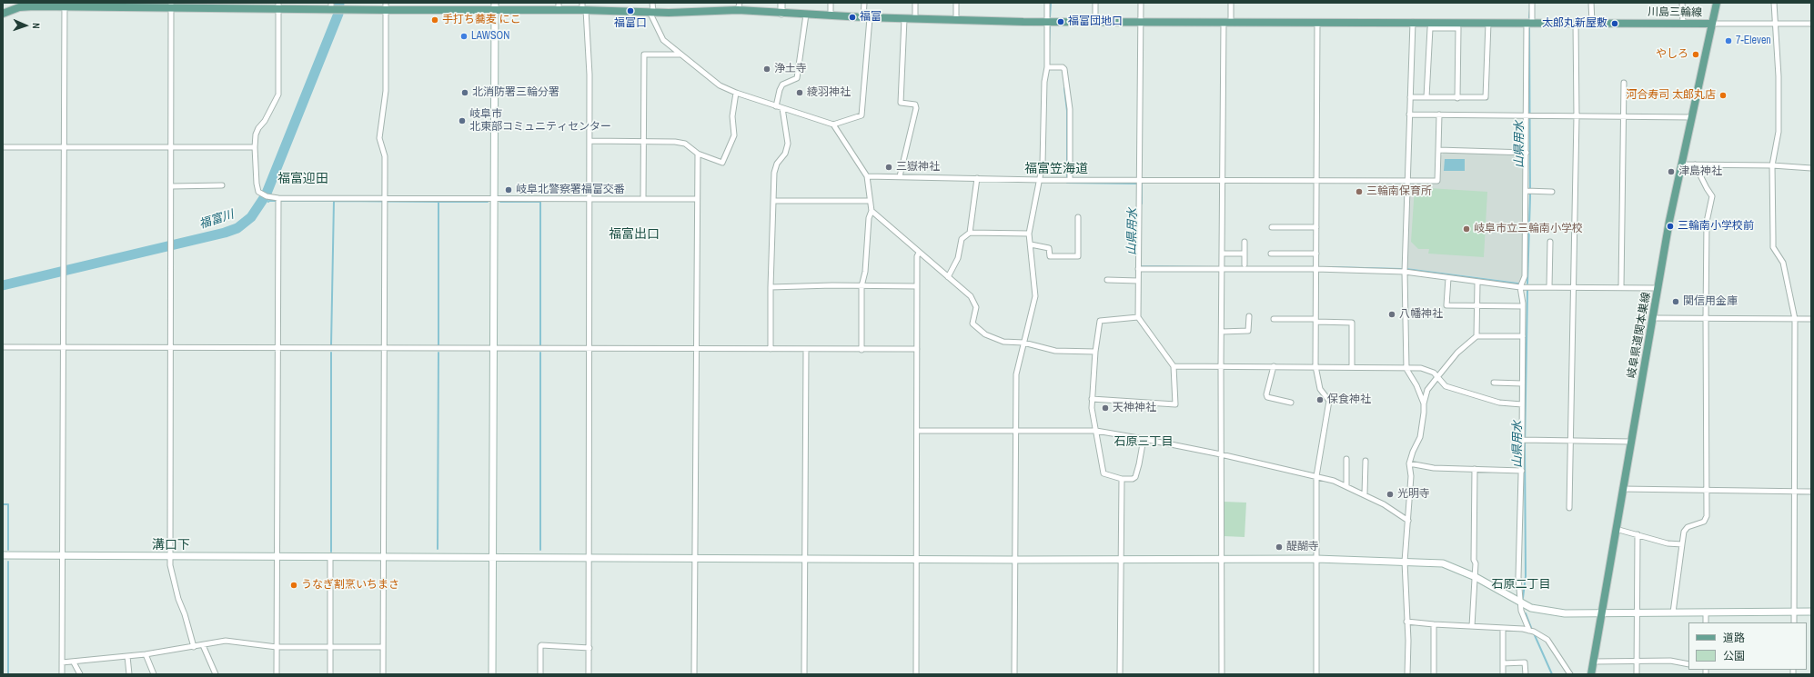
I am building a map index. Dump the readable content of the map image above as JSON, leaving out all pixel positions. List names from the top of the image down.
{
  "streets": {
    "main road": ["川島三輪線", "岐阜県道関本巣線"]
  },
  "crossings": [
    ["川島三輪線", "岐阜県道関本巣線"]
  ],
  "districts": [
    "福富笠海道",
    "福富迎田",
    "福富出口",
    "石原三丁目",
    "溝口下",
    "石原二丁目"
  ],
  "water": ["山県用水", "福富川"],
  "places": [
    "福富口",
    "福富",
    "手打ち蕎麦 にこ",
    "福富団地口",
    "太郎丸新屋敷",
    "LAWSON",
    "7-Eleven",
    "やしろ",
    "浄土寺",
    "北消防署三輪分署",
    "綾羽神社",
    "河合寿司 太郎丸店",
    "岐阜市 北東部コミュニティセンター",
    "三嶽神社",
    "津島神社",
    "岐阜北警察署福富交番",
    "三輪南保育所",
    "三輪南小学校前",
    "岐阜市立三輪南小学校",
    "関信用金庫",
    "八幡神社",
    "保食神社",
    "天神神社",
    "光明寺",
    "醍醐寺",
    "うなぎ割烹いちまさ"
  ],
  "legend": ["道路", "公園"],
  "north": "right"
}
